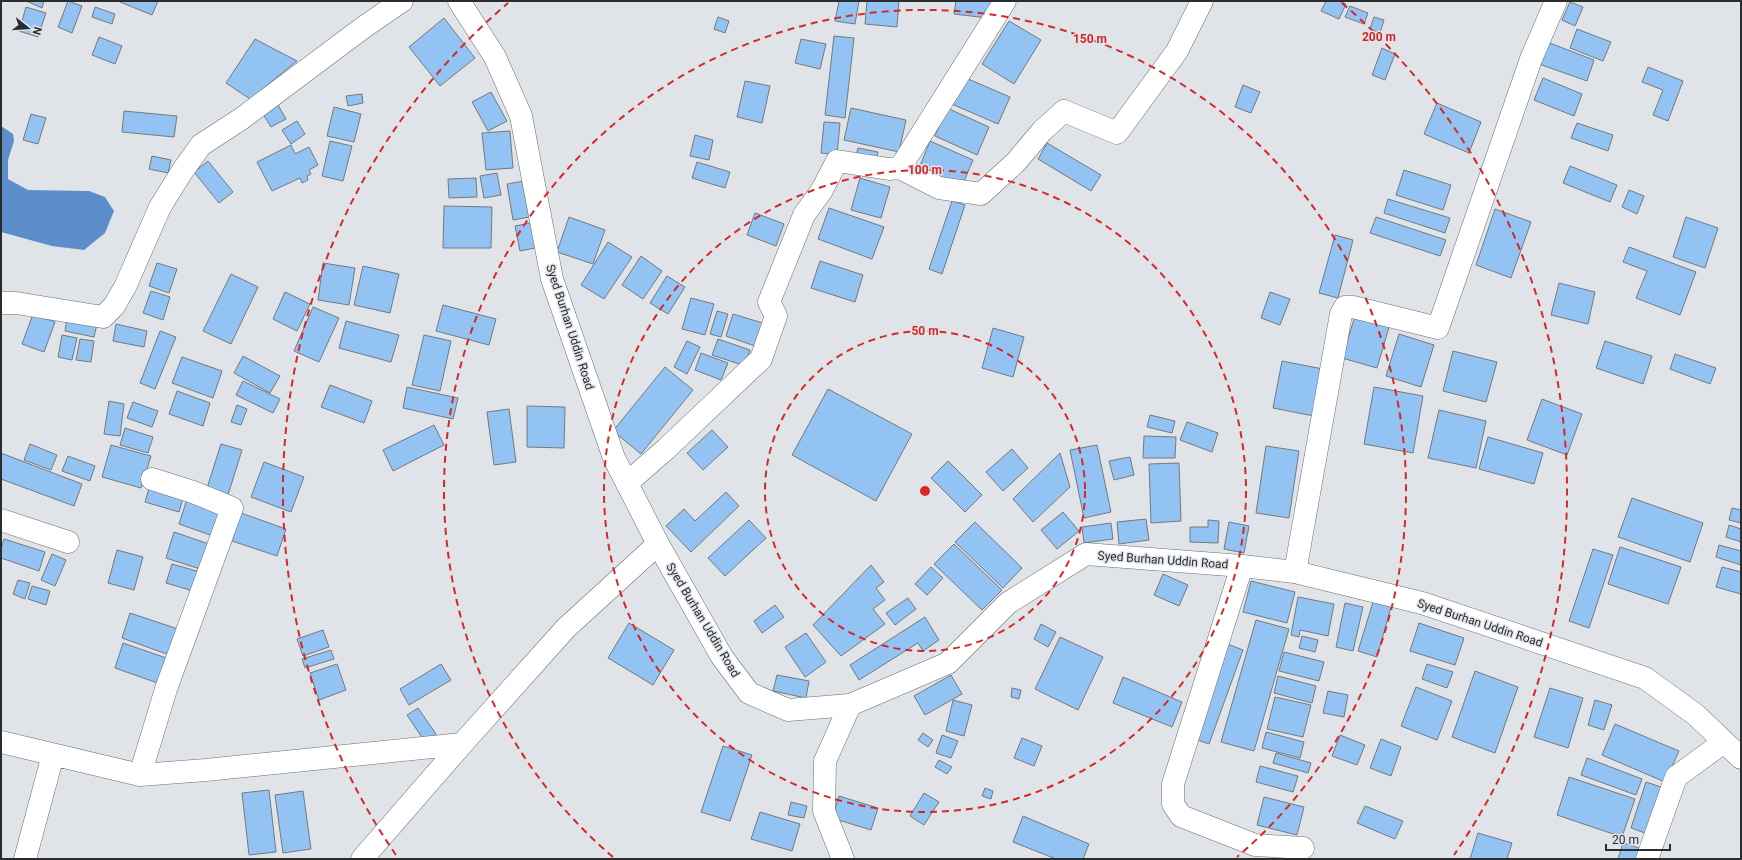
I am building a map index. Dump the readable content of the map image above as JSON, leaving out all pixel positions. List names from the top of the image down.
{
  "streets": {
    "street": ["Syed Burhan Uddin Road"]
  },
  "scale_bar": "20 m",
  "north": "right",
  "rings": [
    "200 m",
    "150 m",
    "100 m",
    "50 m"
  ]
}
